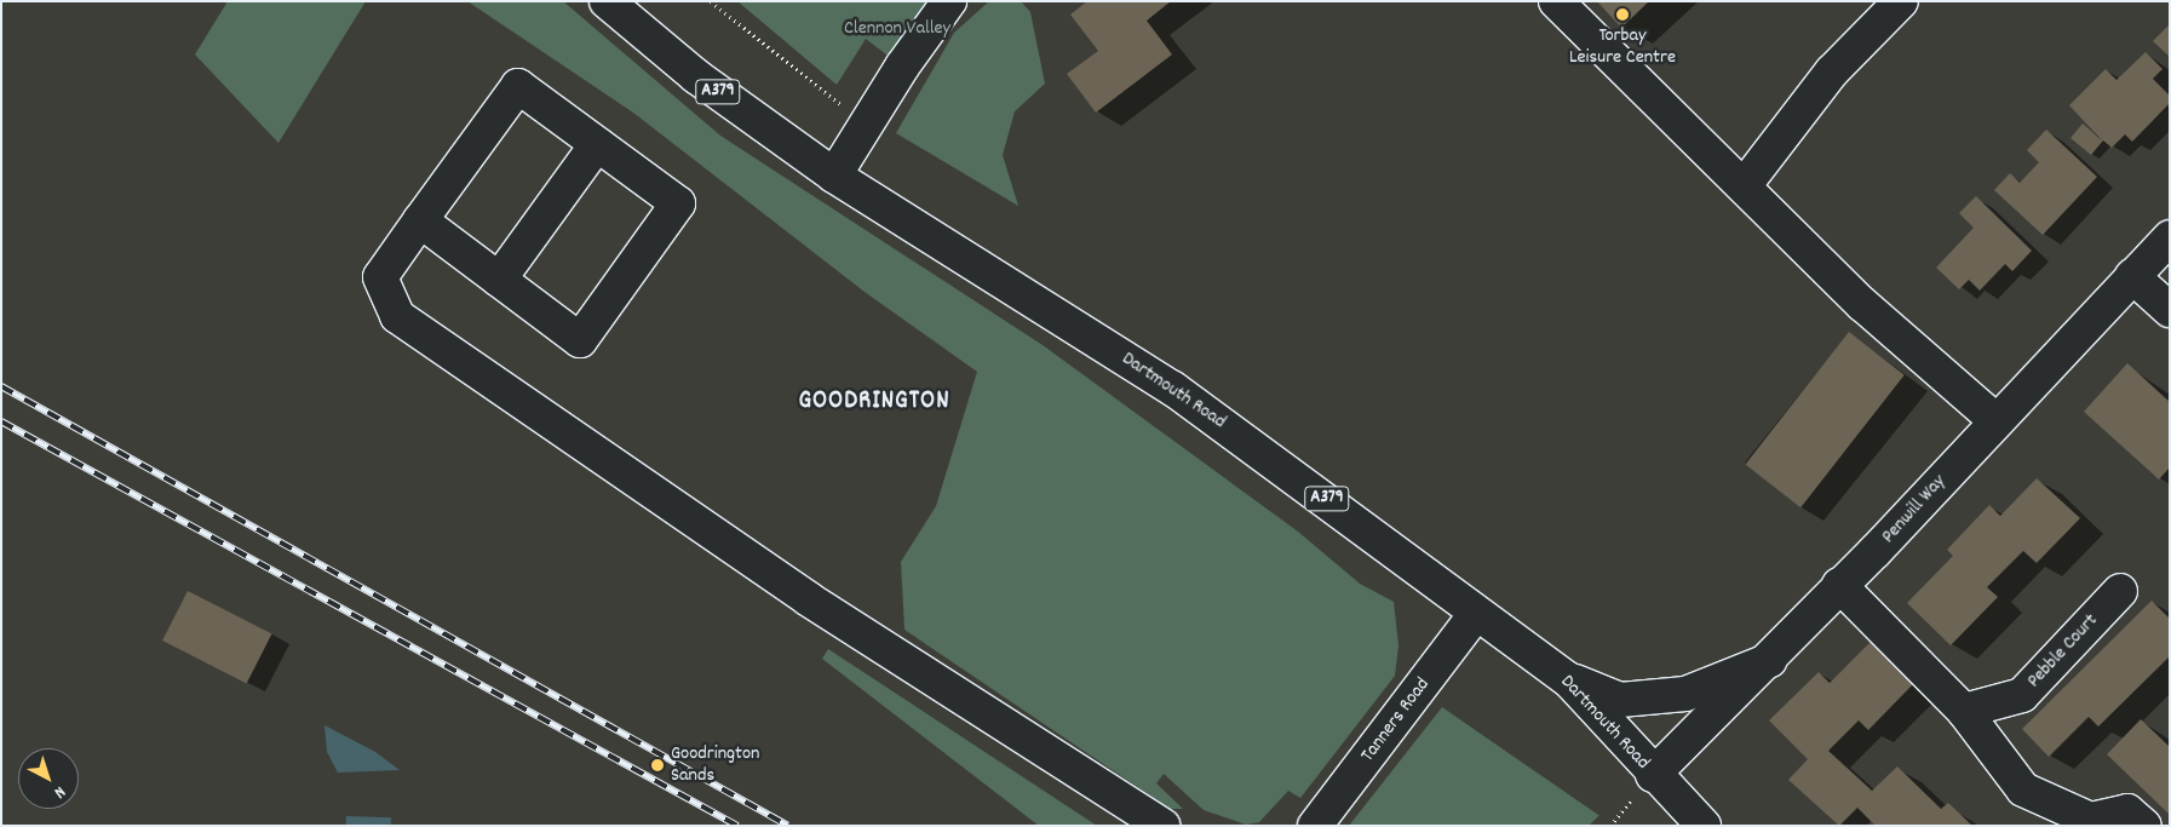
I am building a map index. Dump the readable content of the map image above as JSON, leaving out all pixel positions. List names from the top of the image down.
{
  "streets": {
    "street": [
      "A379",
      "Dartmouth Road",
      "Penwill Way",
      "Pebble Court",
      "Tanners Road"
    ]
  },
  "crossings": [
    ["A379", "Dartmouth Road"],
    ["A379", "Penwill Way"],
    ["Dartmouth Road", "Penwill Way"],
    ["Dartmouth Road", "Tanners Road"]
  ],
  "districts": ["GOODRINGTON"],
  "parks": ["Clennon Valley"],
  "places": ["Torbay Leisure Centre", "Goodrington Sands"],
  "north": "bottom right"
}
